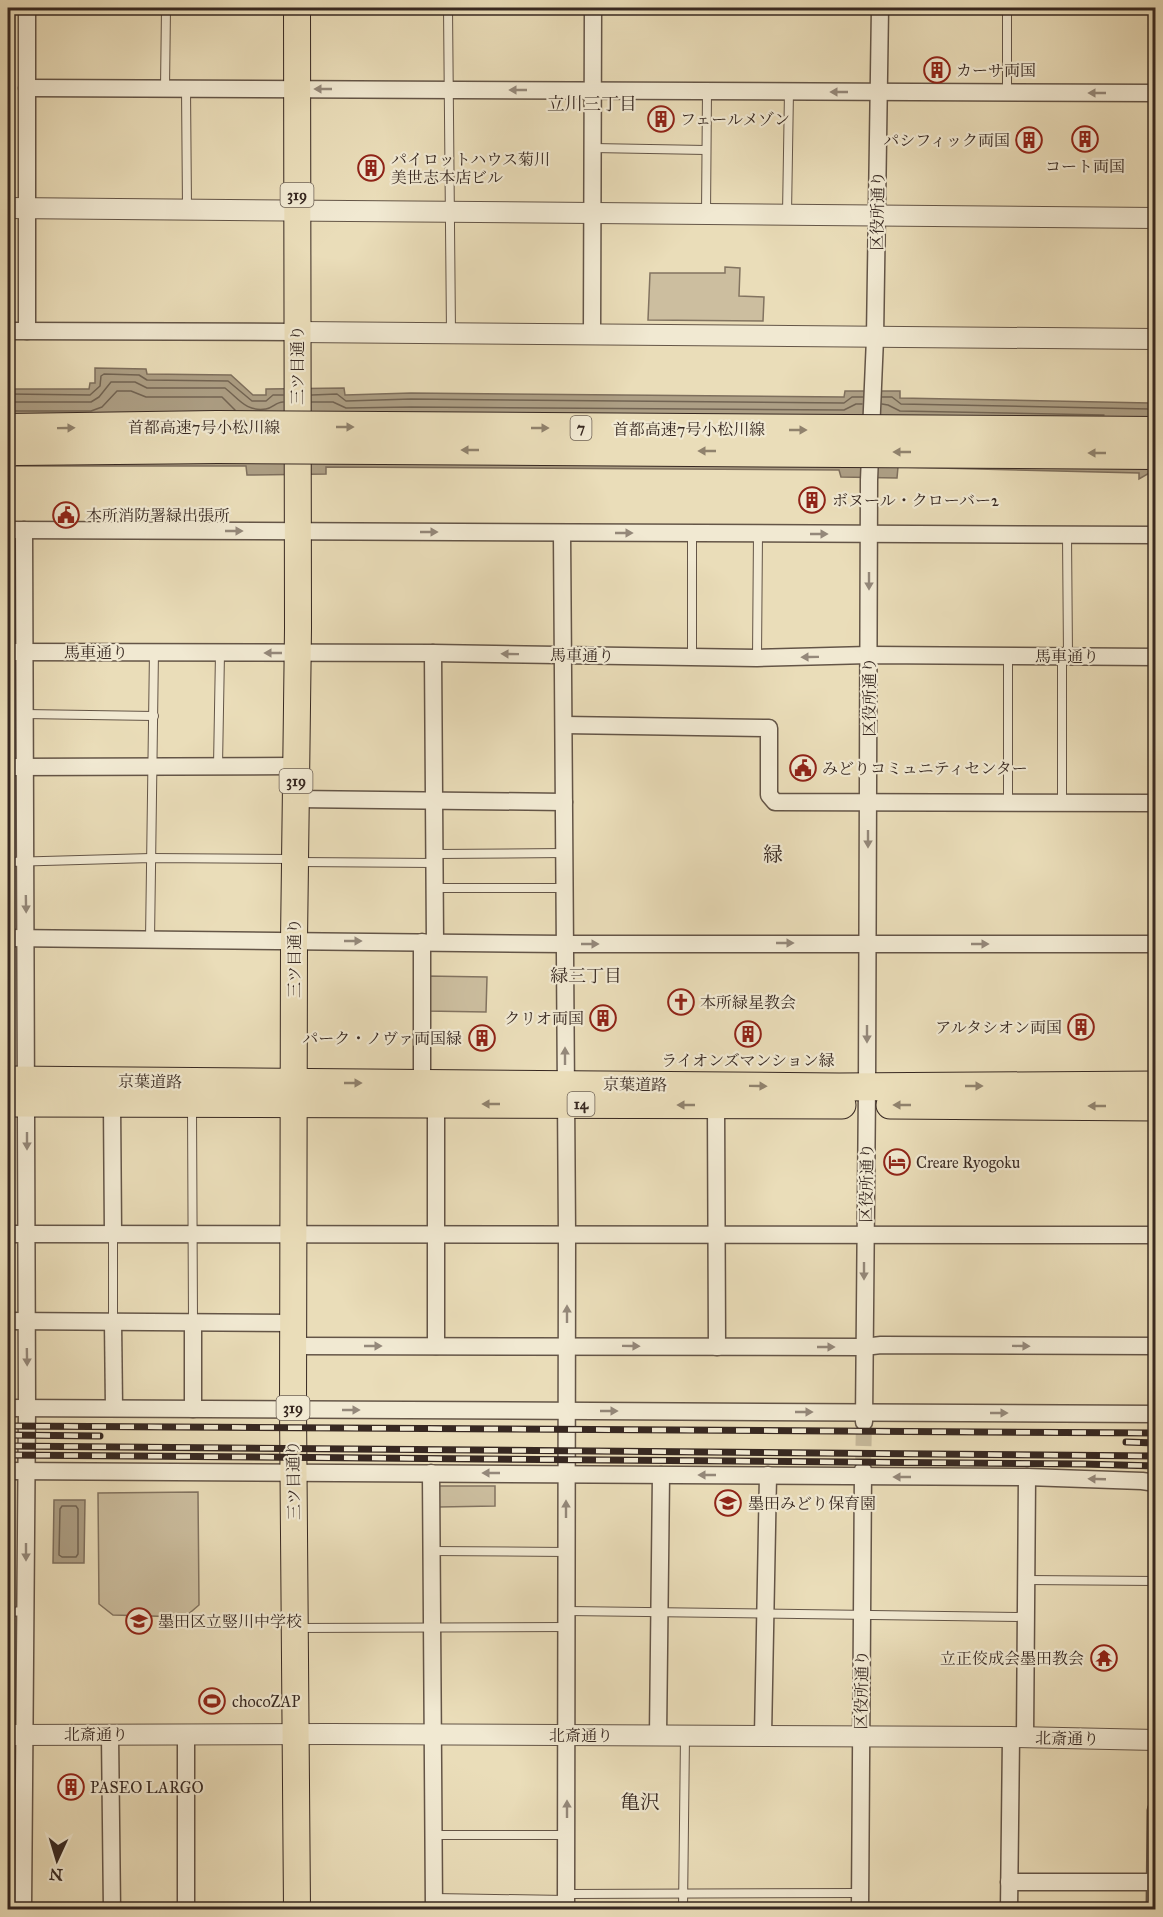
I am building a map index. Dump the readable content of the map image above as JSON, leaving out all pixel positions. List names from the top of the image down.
{
  "streets": {
    "highway": [
      "首都高速7号小松川線",
      "7",
      "京葉道路",
      "14"
    ],
    "main road": ["319", "三ツ目通り"],
    "street": ["区役所通り", "馬車通り", "北斎通り"]
  },
  "crossings": [
    ["区役所通り", "馬車通り"],
    ["区役所通り", "京葉道路"],
    ["区役所通り", "北斎通り"],
    ["三ツ目通り", "馬車通り"],
    ["三ツ目通り", "京葉道路"],
    ["三ツ目通り", "北斎通り"]
  ],
  "districts": [
    "立川三丁目",
    "緑",
    "緑三丁目",
    "亀沢"
  ],
  "places": {
    "building": [
      "カーサ両国",
      "フェールメゾン",
      "コート両国",
      "パシフィック両国",
      "パイロットハウス菊川 美世志本店ビル",
      "ボヌール・クローバー2",
      "クリオ両国",
      "アルタシオン両国",
      "ライオンズマンション緑",
      "パーク・ノヴァ両国緑",
      "PASEO LARGO"
    ],
    "public building": ["本所消防署緑出張所", "みどりコミュニティセンター"],
    "church": ["本所緑星教会"],
    "hotel": ["Creare Ryogoku"],
    "school or university": ["墨田みどり保育園", "墨田区立竪川中学校"],
    "temple": ["立正佼成会墨田教会"],
    "sports": ["chocoZAP"]
  },
  "north": "bottom"
}
